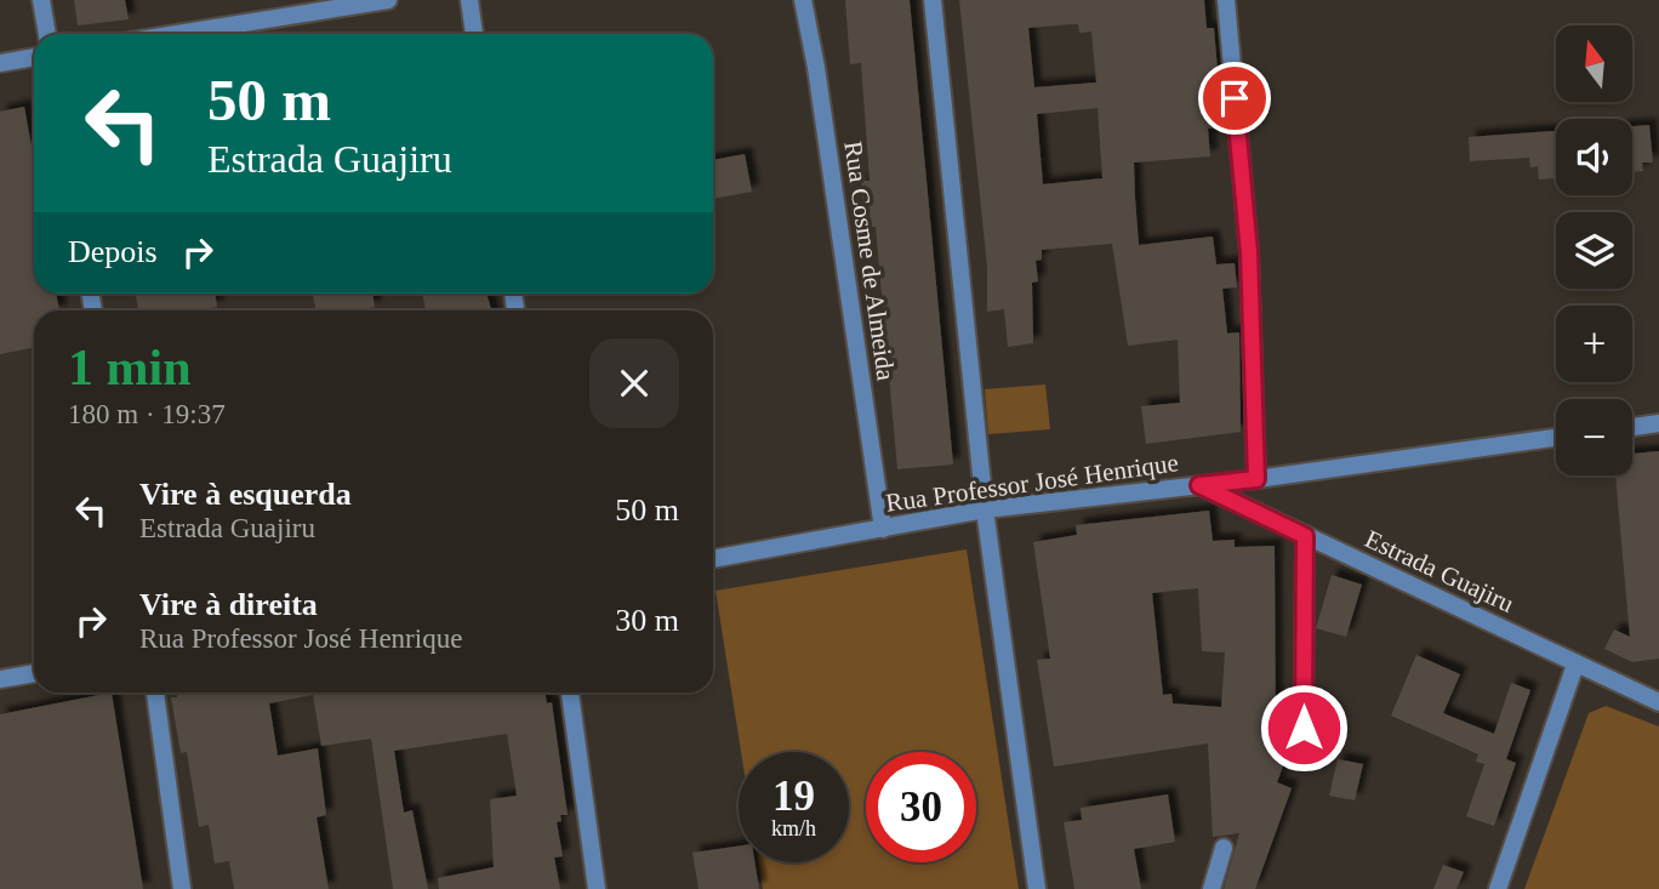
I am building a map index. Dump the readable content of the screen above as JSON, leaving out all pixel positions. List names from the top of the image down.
{
  "streets": {
    "street": ["Rua Cosme de Almeida", "Rua Professor José Henrique", "Estrada Guajiru"]
  },
  "crossings": [
    ["Rua Cosme de Almeida", "Rua Professor José Henrique"],
    ["Rua Professor José Henrique", "Estrada Guajiru"]
  ],
  "north": "top",
  "page": {
    "map_buttons": ["+", "−"],
    "turn": ["50 m", "Estrada Guajiru"],
    "then": "Depois",
    "heading": ["1 min", "180 m · 19:37"],
    "list": [
      {
        "name": "Vire à esquerda",
        "note": "Estrada Guajiru",
        "value": "50 m"
      },
      {
        "name": "Vire à direita",
        "note": "Rua Professor José Henrique",
        "value": "30 m"
      }
    ],
    "speed": "19 km/h",
    "limit": "30"
  }
}
